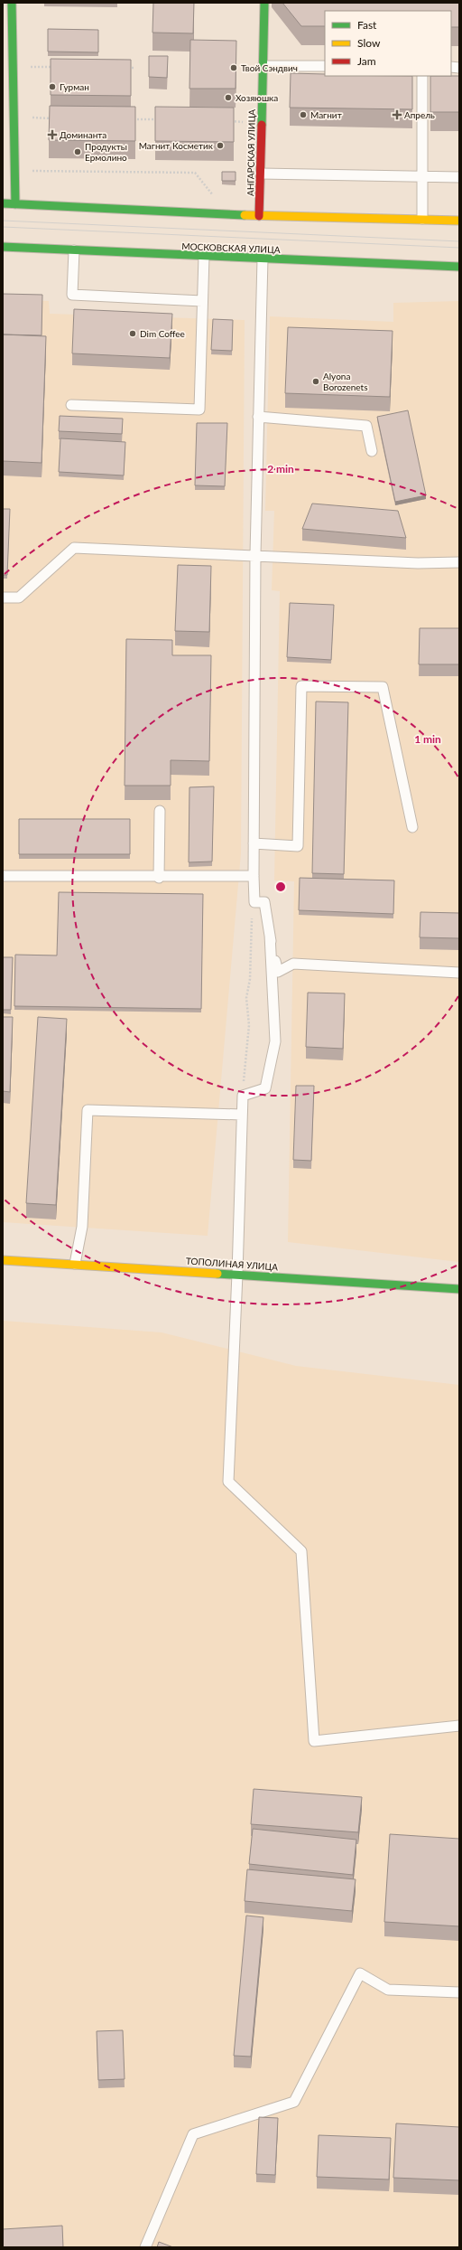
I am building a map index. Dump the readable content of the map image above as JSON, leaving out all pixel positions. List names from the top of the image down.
{
  "streets": {
    "street": ["АНГАРСКАЯ УЛИЦА", "МОСКОВСКАЯ УЛИЦА", "ТОПОЛИНАЯ УЛИЦА"]
  },
  "places": {
    "other": [
      "Твой Сэндвич",
      "Гурман",
      "Хозяюшка",
      "Магнит",
      "Магнит Косметик",
      "Продукты Ермолино",
      "Dim Coffee",
      "Alyona Borozenets"
    ],
    "health": ["Апрель", "Доминанта"]
  },
  "legend": ["Fast", "Slow", "Jam"],
  "rings": ["2 min", "1 min"]
}
